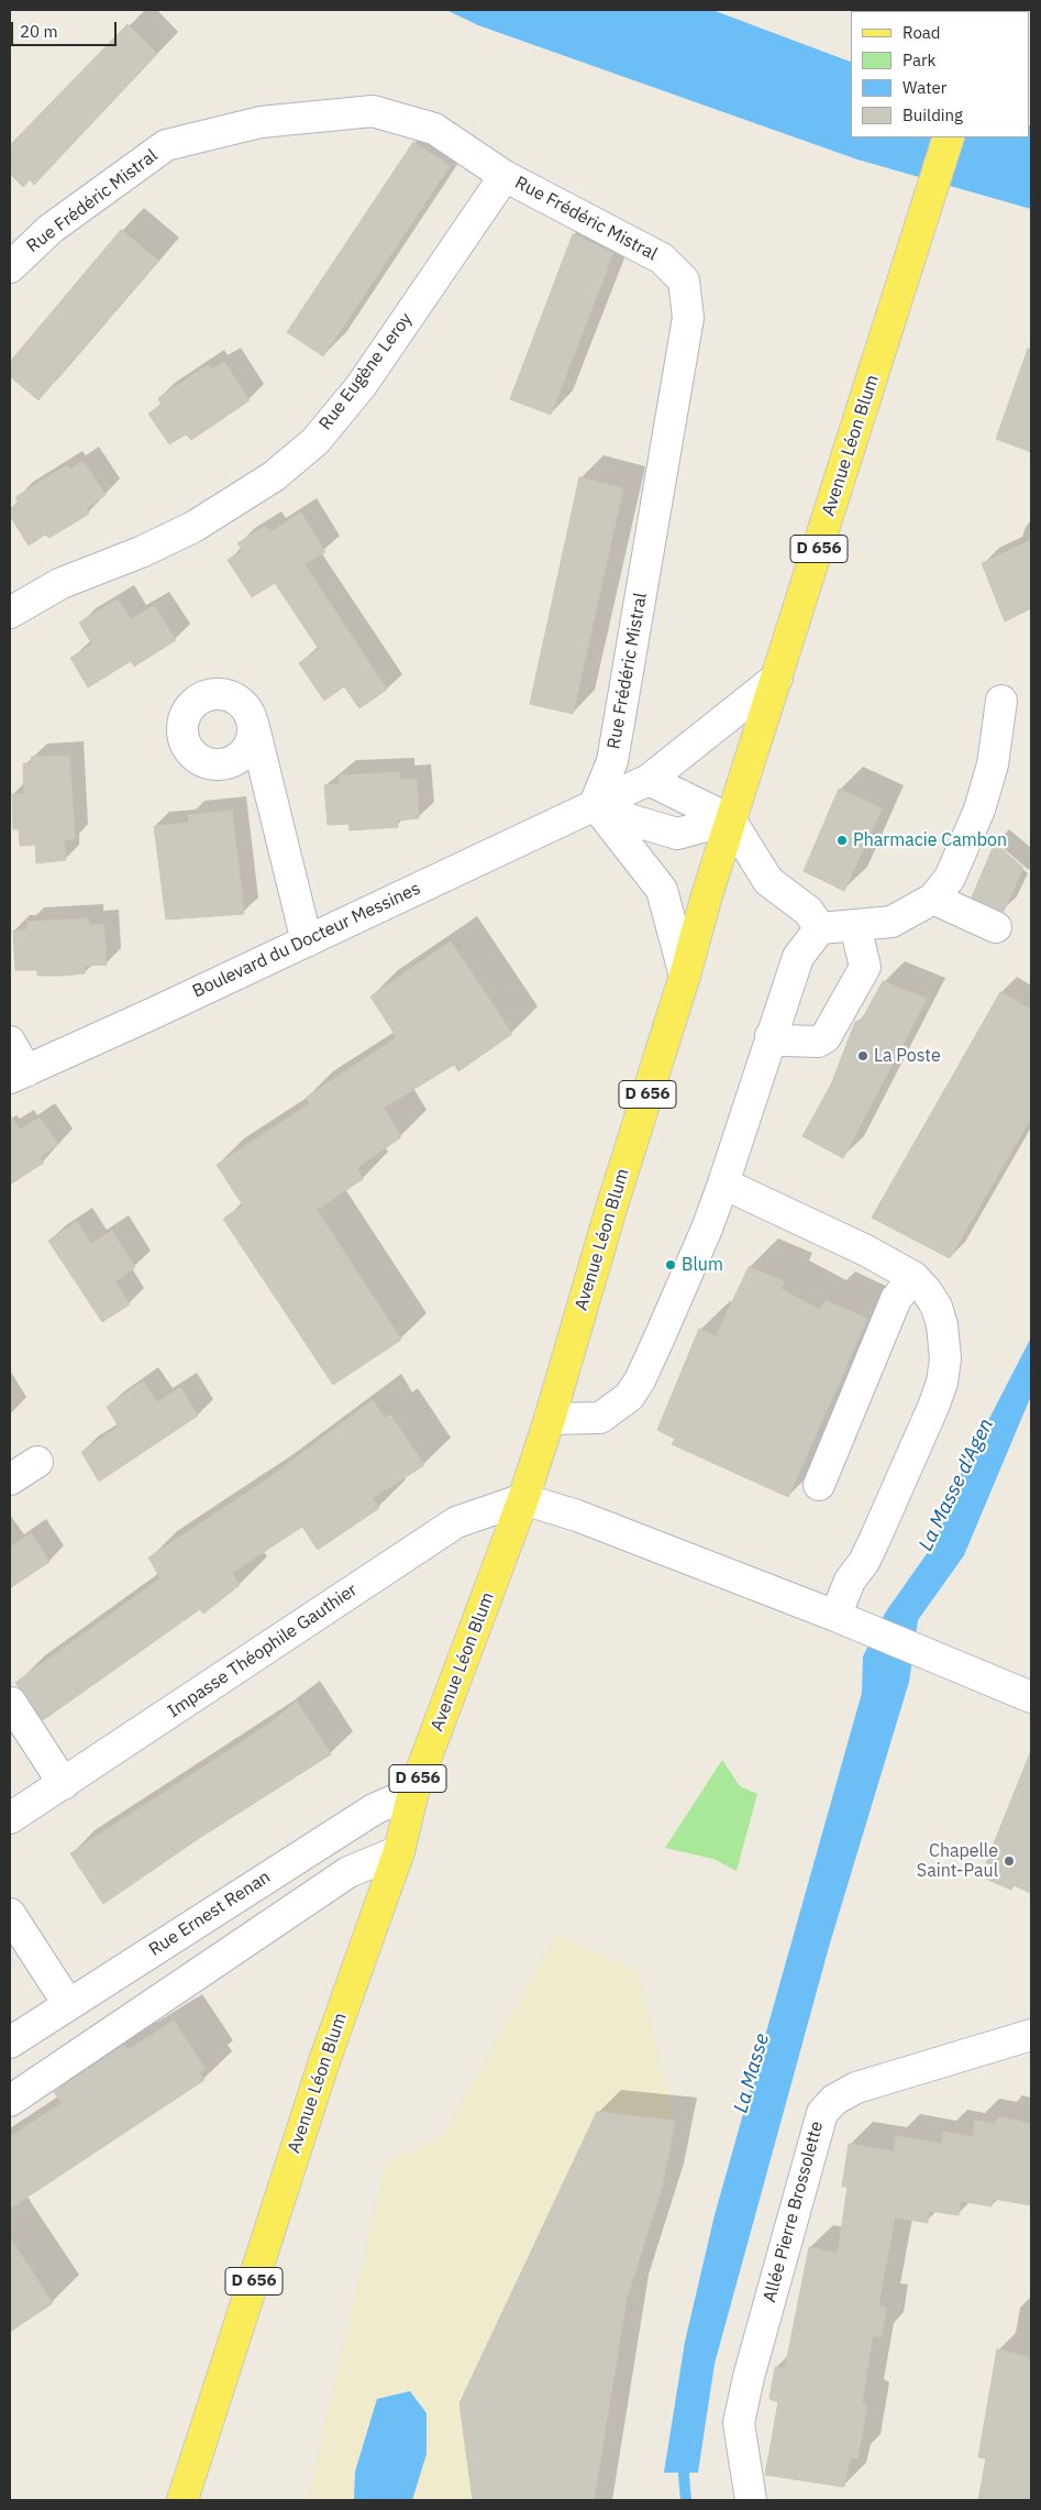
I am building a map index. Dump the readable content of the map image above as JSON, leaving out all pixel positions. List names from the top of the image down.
{
  "streets": {
    "main road": ["Avenue Léon Blum", "D 656"],
    "street": [
      "Rue Frédéric Mistral",
      "Rue Eugène Leroy",
      "Boulevard du Docteur Messines",
      "Impasse Théophile Gauthier",
      "Rue Ernest Renan",
      "Allée Pierre Brossolette"
    ]
  },
  "crossings": [
    ["Rue Frédéric Mistral", "Rue Eugène Leroy"],
    ["Rue Frédéric Mistral", "Boulevard du Docteur Messines"],
    ["Avenue Léon Blum", "Impasse Théophile Gauthier"],
    ["Avenue Léon Blum", "Rue Ernest Renan"]
  ],
  "water": ["La Masse d'Agen", "La Masse"],
  "places": [
    "Pharmacie Cambon",
    "La Poste",
    "Blum",
    "Chapelle Saint-Paul"
  ],
  "legend": [
    "Road",
    "Park",
    "Water",
    "Building"
  ],
  "scale_bar": "20 m"
}
